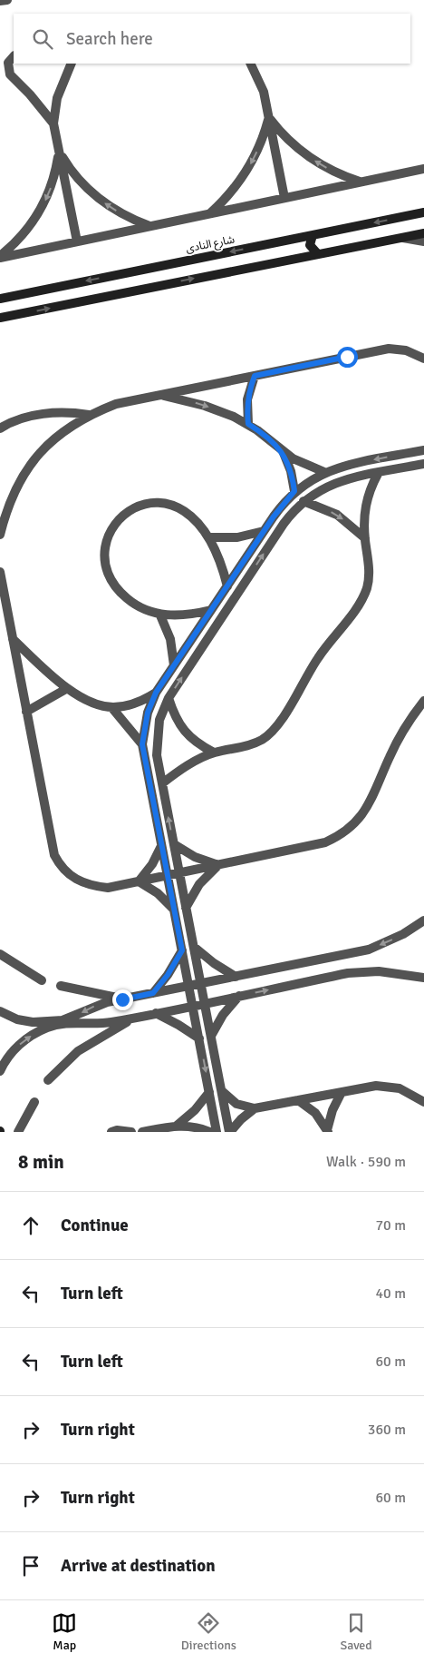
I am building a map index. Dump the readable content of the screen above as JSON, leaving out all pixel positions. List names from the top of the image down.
{
  "streets": {
    "street": ["شارع النادى"]
  },
  "page": {
    "search": "Search here",
    "heading": ["8 min", "Walk · 590 m"],
    "list": [
      ["Continue", "70 m"],
      ["Turn left", "40 m"],
      ["Turn left", "60 m"],
      ["Turn right", "360 m"],
      ["Turn right", "60 m"],
      "Arrive at destination"
    ],
    "nav": ["Map", "Directions", "Saved"]
  }
}
